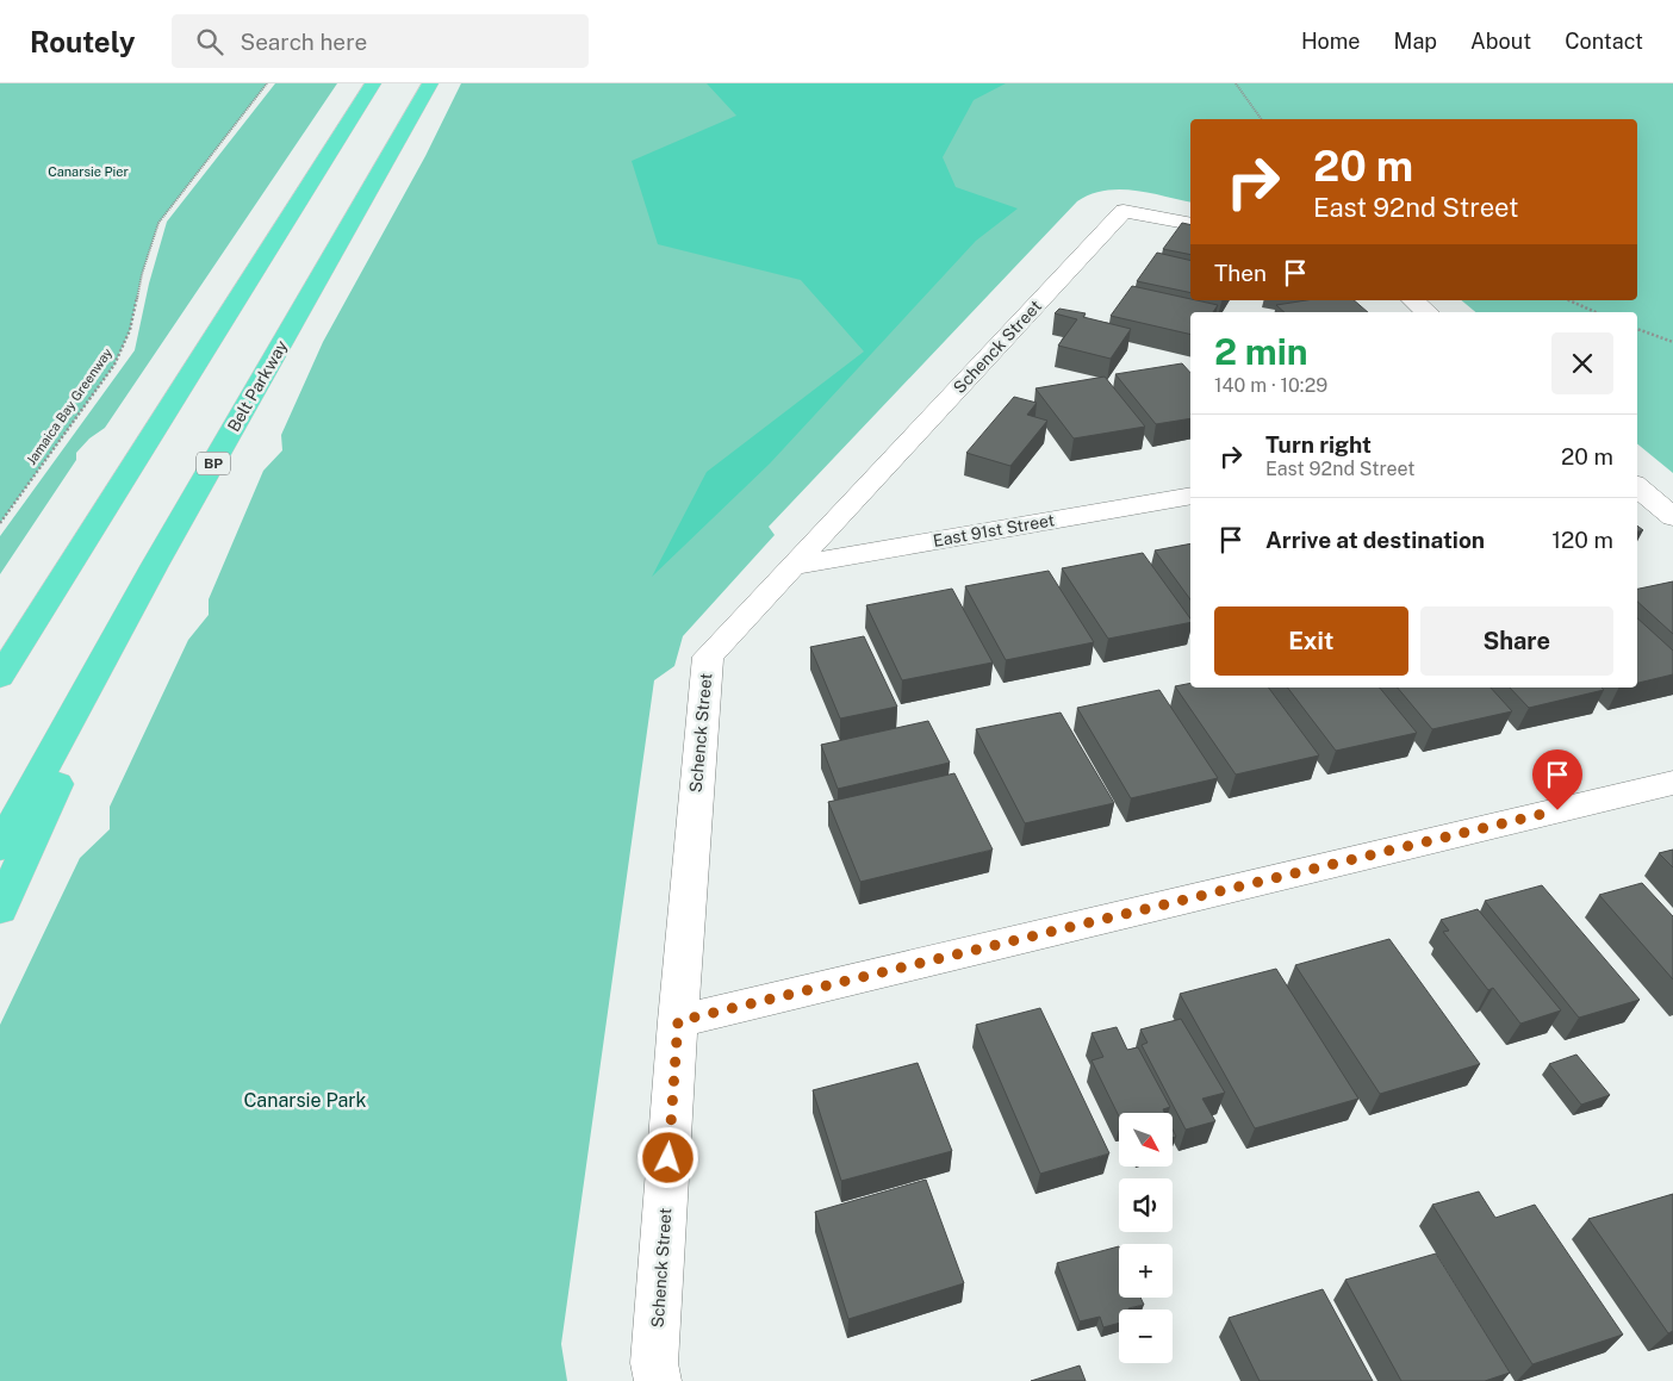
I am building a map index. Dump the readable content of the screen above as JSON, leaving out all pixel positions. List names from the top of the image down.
{
  "streets": {
    "highway": ["Belt Parkway", "BP"],
    "street": ["Schenck Street", "East 91st Street"],
    "path": ["Jamaica Bay Greenway"]
  },
  "crossings": [
    ["Schenck Street", "East 91st Street"]
  ],
  "parks": ["Canarsie Pier", "Canarsie Park"],
  "north": "bottom right",
  "page": {
    "header": "Routely",
    "search": "Search here",
    "nav": [
      "Home",
      "Map",
      "About",
      "Contact"
    ],
    "turn": ["20 m", "East 92nd Street"],
    "then": "Then",
    "heading": ["2 min", "140 m · 10:29"],
    "list": [
      {
        "name": "Turn right",
        "note": "East 92nd Street",
        "value": "20 m"
      },
      {
        "name": "Arrive at destination",
        "value": "120 m"
      }
    ],
    "buttons": ["Exit", "Share"],
    "map_buttons": ["+", "−"]
  }
}
